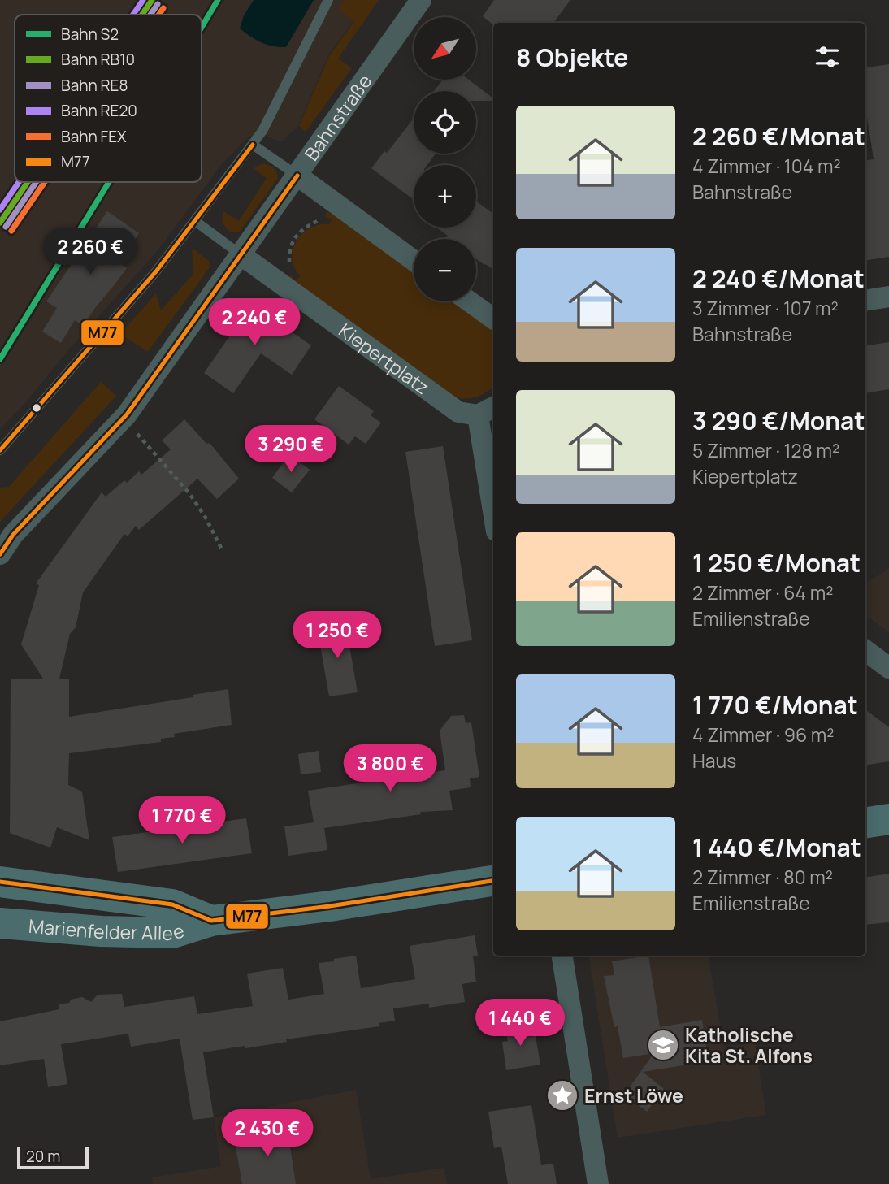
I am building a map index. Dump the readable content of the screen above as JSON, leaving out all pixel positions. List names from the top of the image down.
{
  "streets": {
    "main road": ["Marienfelder Allee"],
    "street": ["Bahnstraße", "Kiepertplatz"]
  },
  "crossings": [
    ["Bahnstraße", "Kiepertplatz"]
  ],
  "places": {
    "school or university": ["Katholische Kita St. Alfons"],
    "place": ["Ernst Löwe"]
  },
  "lines": [
    "rail line S2",
    "rail line RB10",
    "rail line RE20",
    "rail line RE8",
    "rail line FEX",
    "transit line M77"
  ],
  "legend": [
    "Bahn S2",
    "Bahn RB10",
    "Bahn RE8",
    "Bahn RE20",
    "Bahn FEX",
    "M77"
  ],
  "scale_bar": "20 m",
  "north": "bottom left",
  "page": {
    "map_buttons": ["+", "−"],
    "heading": "8 Objekte",
    "list": [
      {
        "name": "2 260 €/Monat",
        "note": "4 Zimmer · 104 m² · Bahnstraße"
      },
      {
        "name": "2 240 €/Monat",
        "note": "3 Zimmer · 107 m² · Bahnstraße"
      },
      {
        "name": "3 290 €/Monat",
        "note": "5 Zimmer · 128 m² · Kiepertplatz"
      },
      {
        "name": "1 250 €/Monat",
        "note": "2 Zimmer · 64 m² · Emilienstraße"
      },
      {
        "name": "1 770 €/Monat",
        "note": "4 Zimmer · 96 m² · Haus"
      },
      {
        "name": "1 440 €/Monat",
        "note": "2 Zimmer · 80 m² · Emilienstraße"
      }
    ],
    "price": [
      "2 260 €",
      "2 240 €",
      "3 290 €",
      "1 250 €",
      "3 800 €",
      "1 770 €",
      "1 440 €",
      "2 430 €"
    ],
    "scale": "20 m"
  }
}
